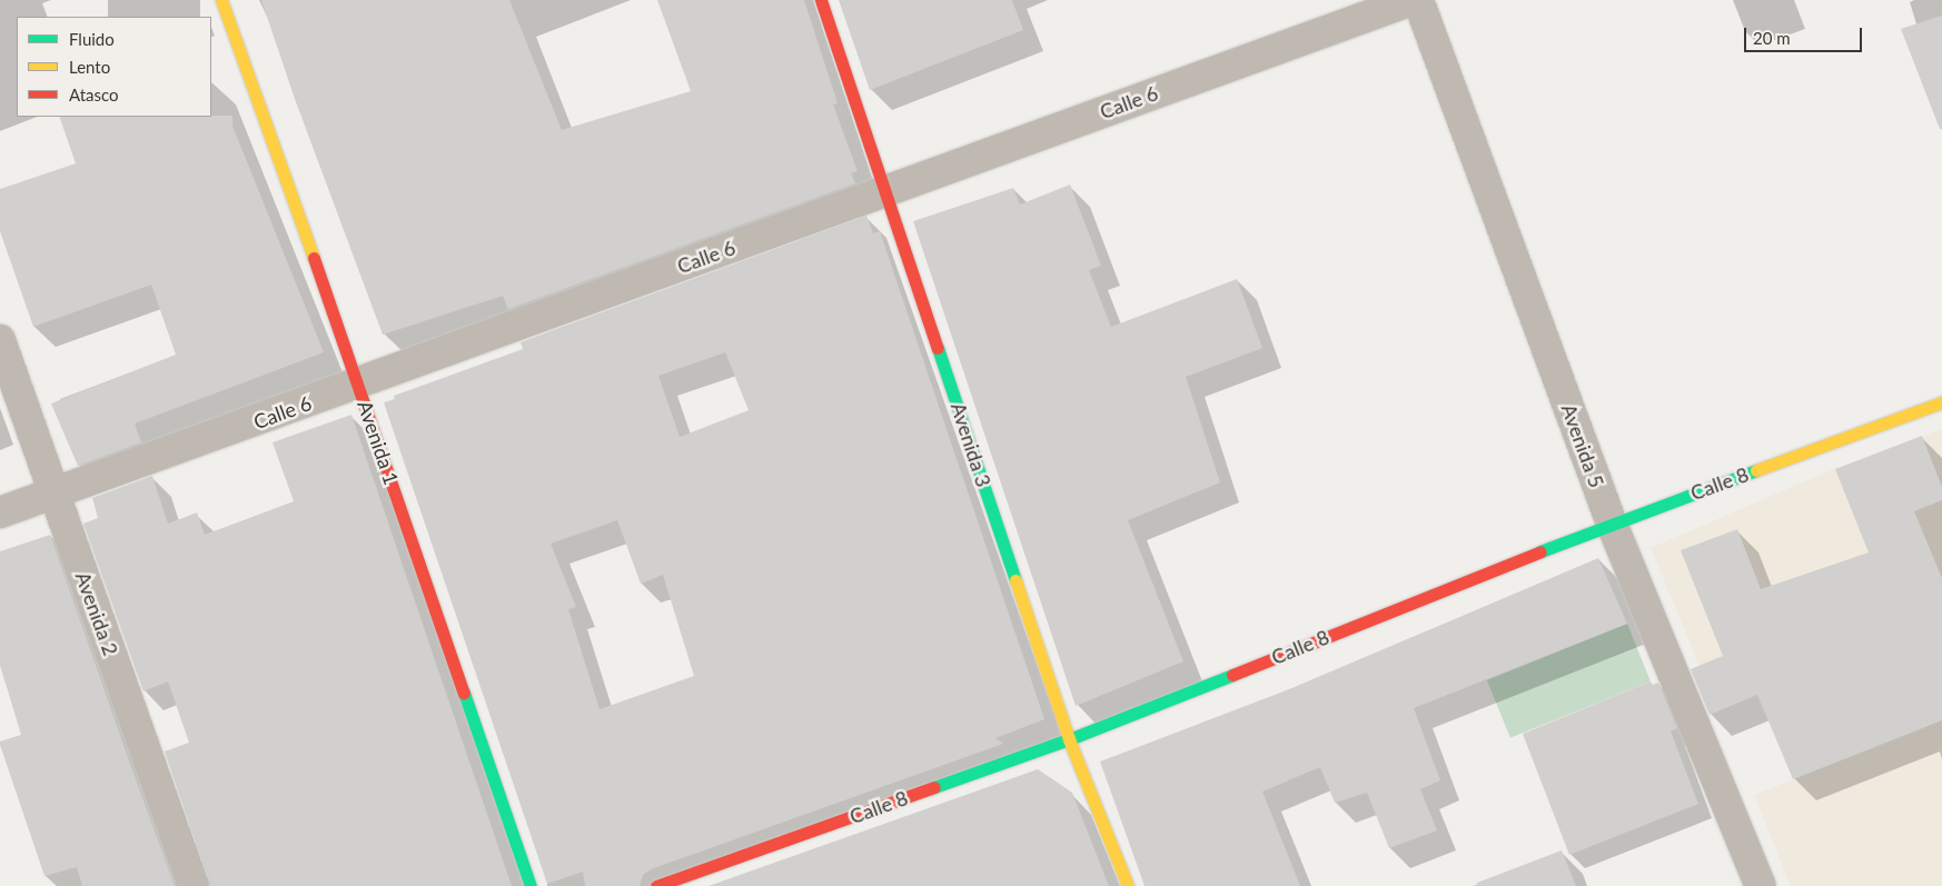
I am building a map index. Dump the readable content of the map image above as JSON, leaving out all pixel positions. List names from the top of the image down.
{
  "streets": {
    "main road": ["Avenida 1", "Avenida 3", "Calle 8"],
    "street": ["Calle 6", "Avenida 5", "Avenida 2"]
  },
  "crossings": [
    ["Calle 6", "Avenida 1"],
    ["Calle 6", "Avenida 3"],
    ["Calle 6", "Avenida 2"],
    ["Avenida 3", "Calle 8"],
    ["Avenida 5", "Calle 8"]
  ],
  "legend": ["Fluido", "Lento", "Atasco"],
  "scale_bar": "20 m"
}
